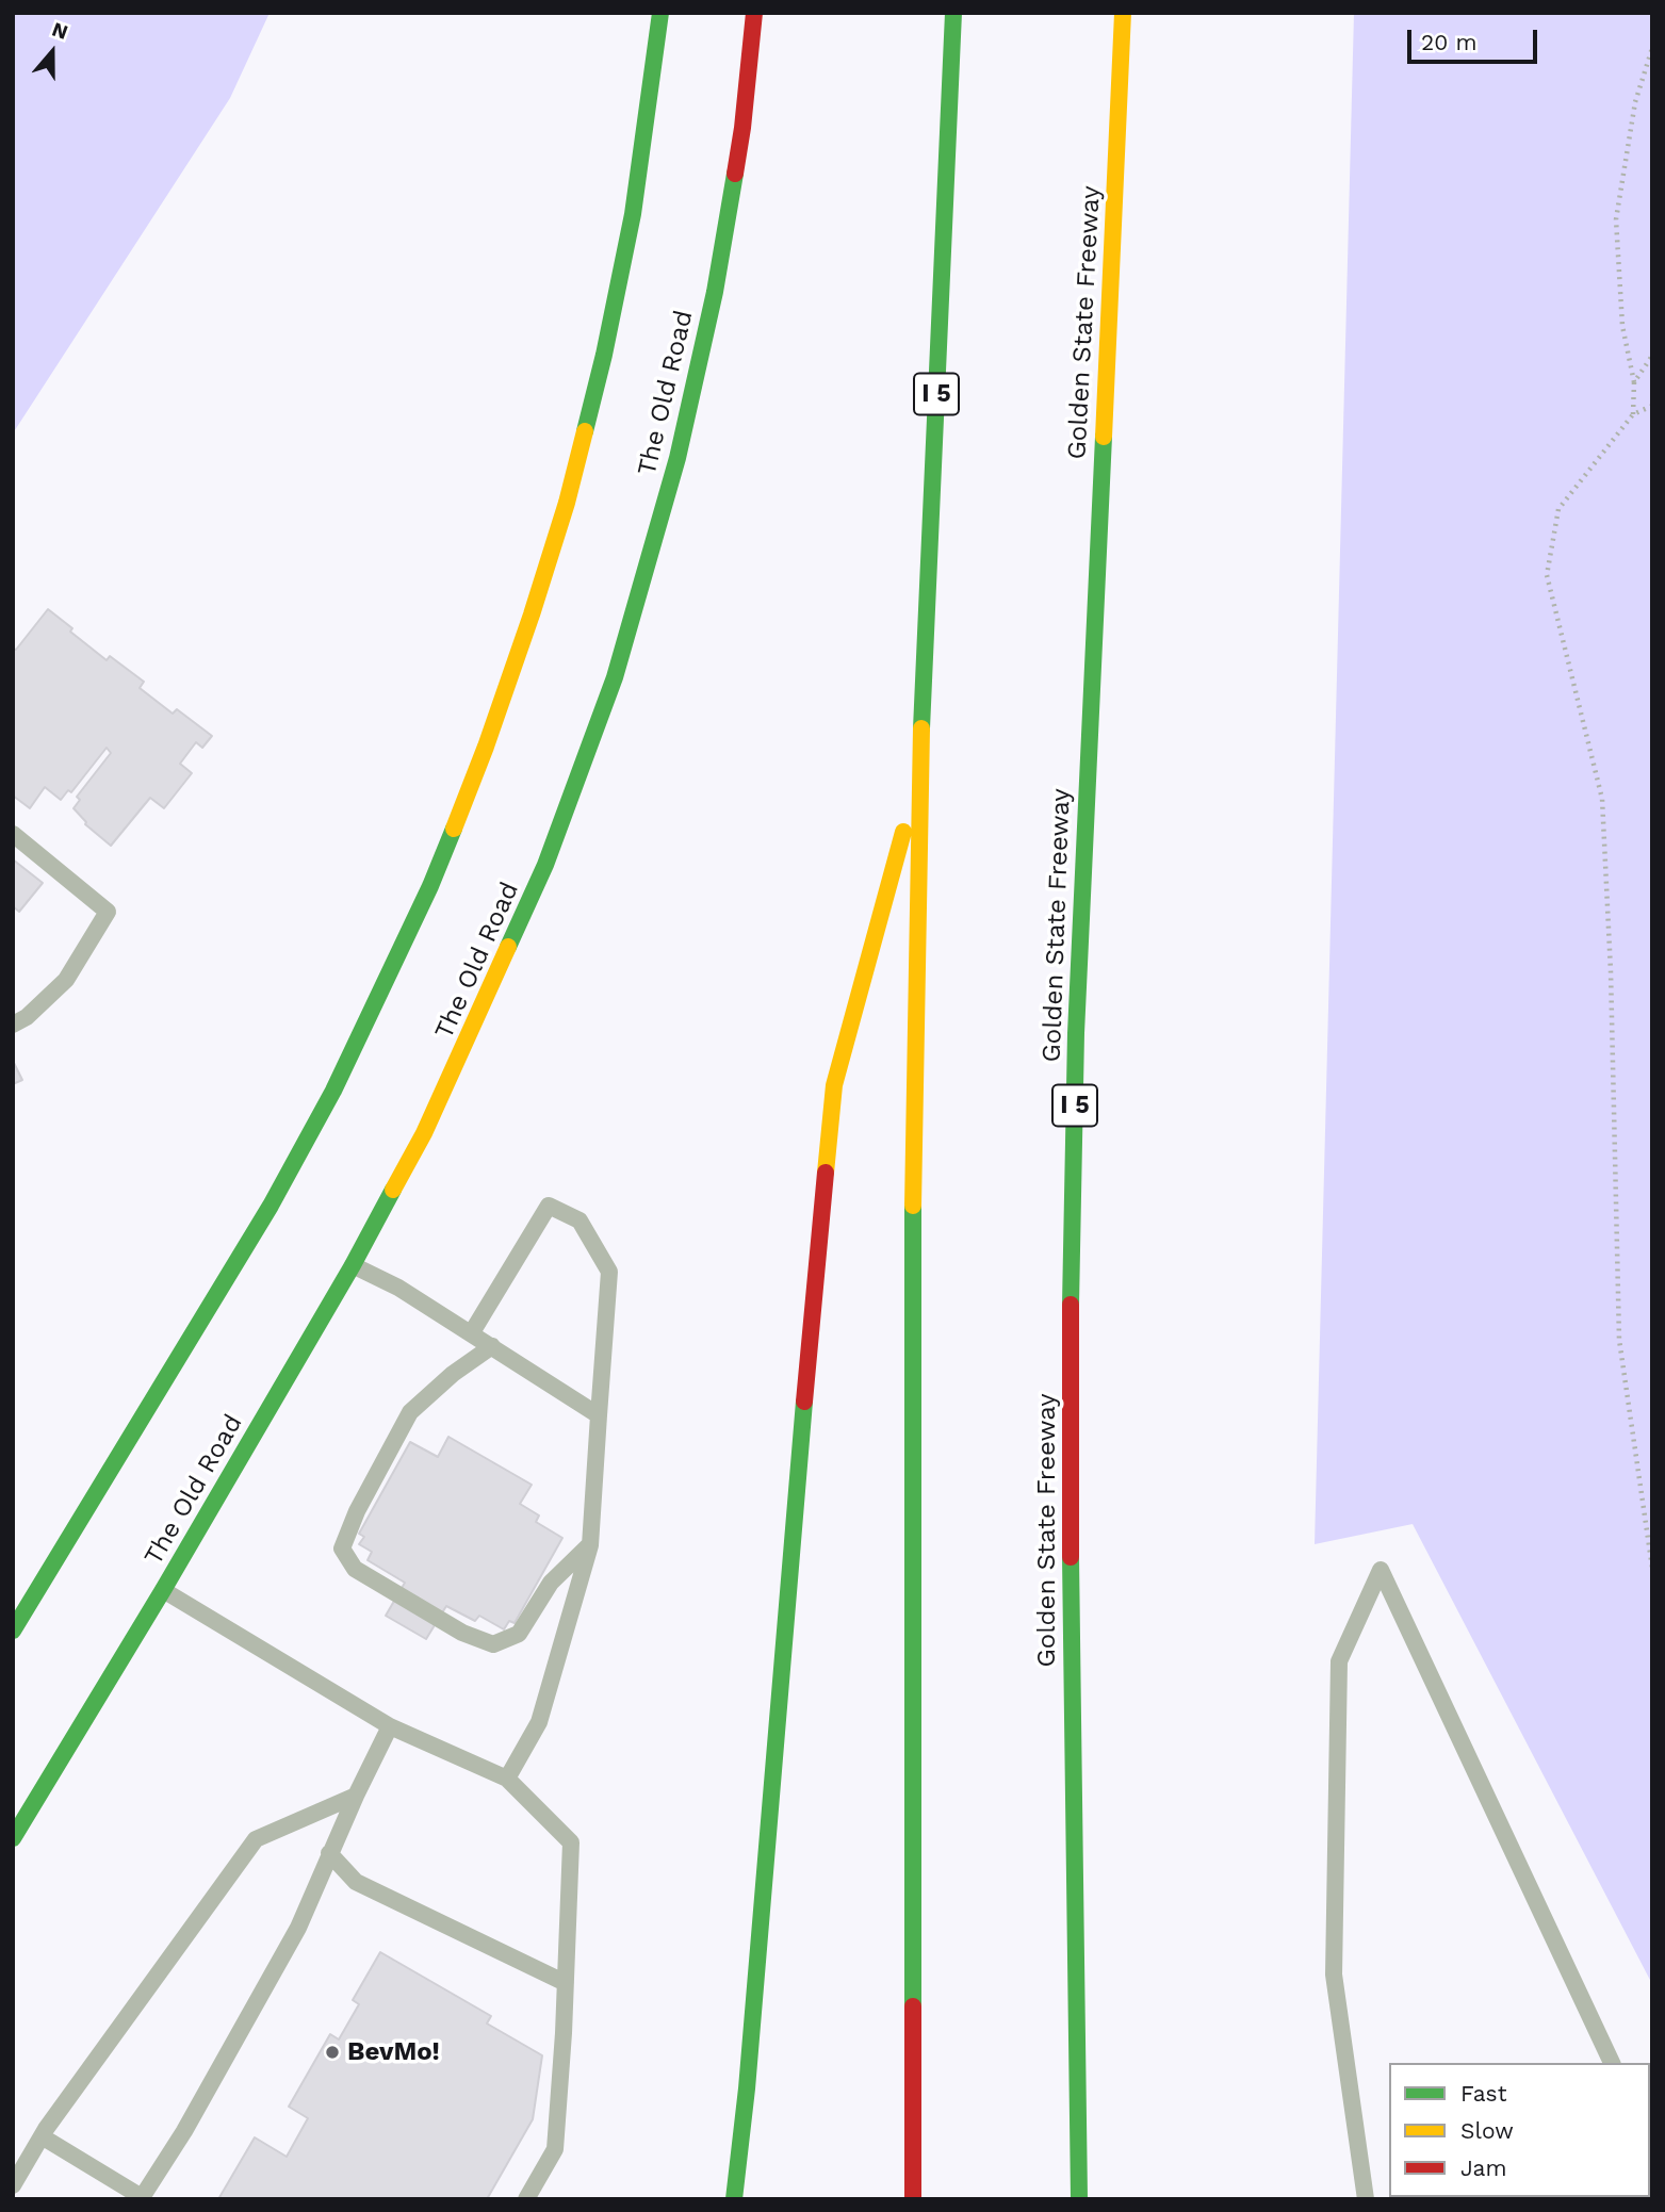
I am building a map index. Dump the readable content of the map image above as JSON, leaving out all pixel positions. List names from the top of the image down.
{
  "streets": {
    "main road": ["Golden State Freeway", "The Old Road", "I 5"]
  },
  "places": ["BevMo!"],
  "legend": ["Fast", "Slow", "Jam"],
  "scale_bar": "20 m",
  "north": "top"
}
